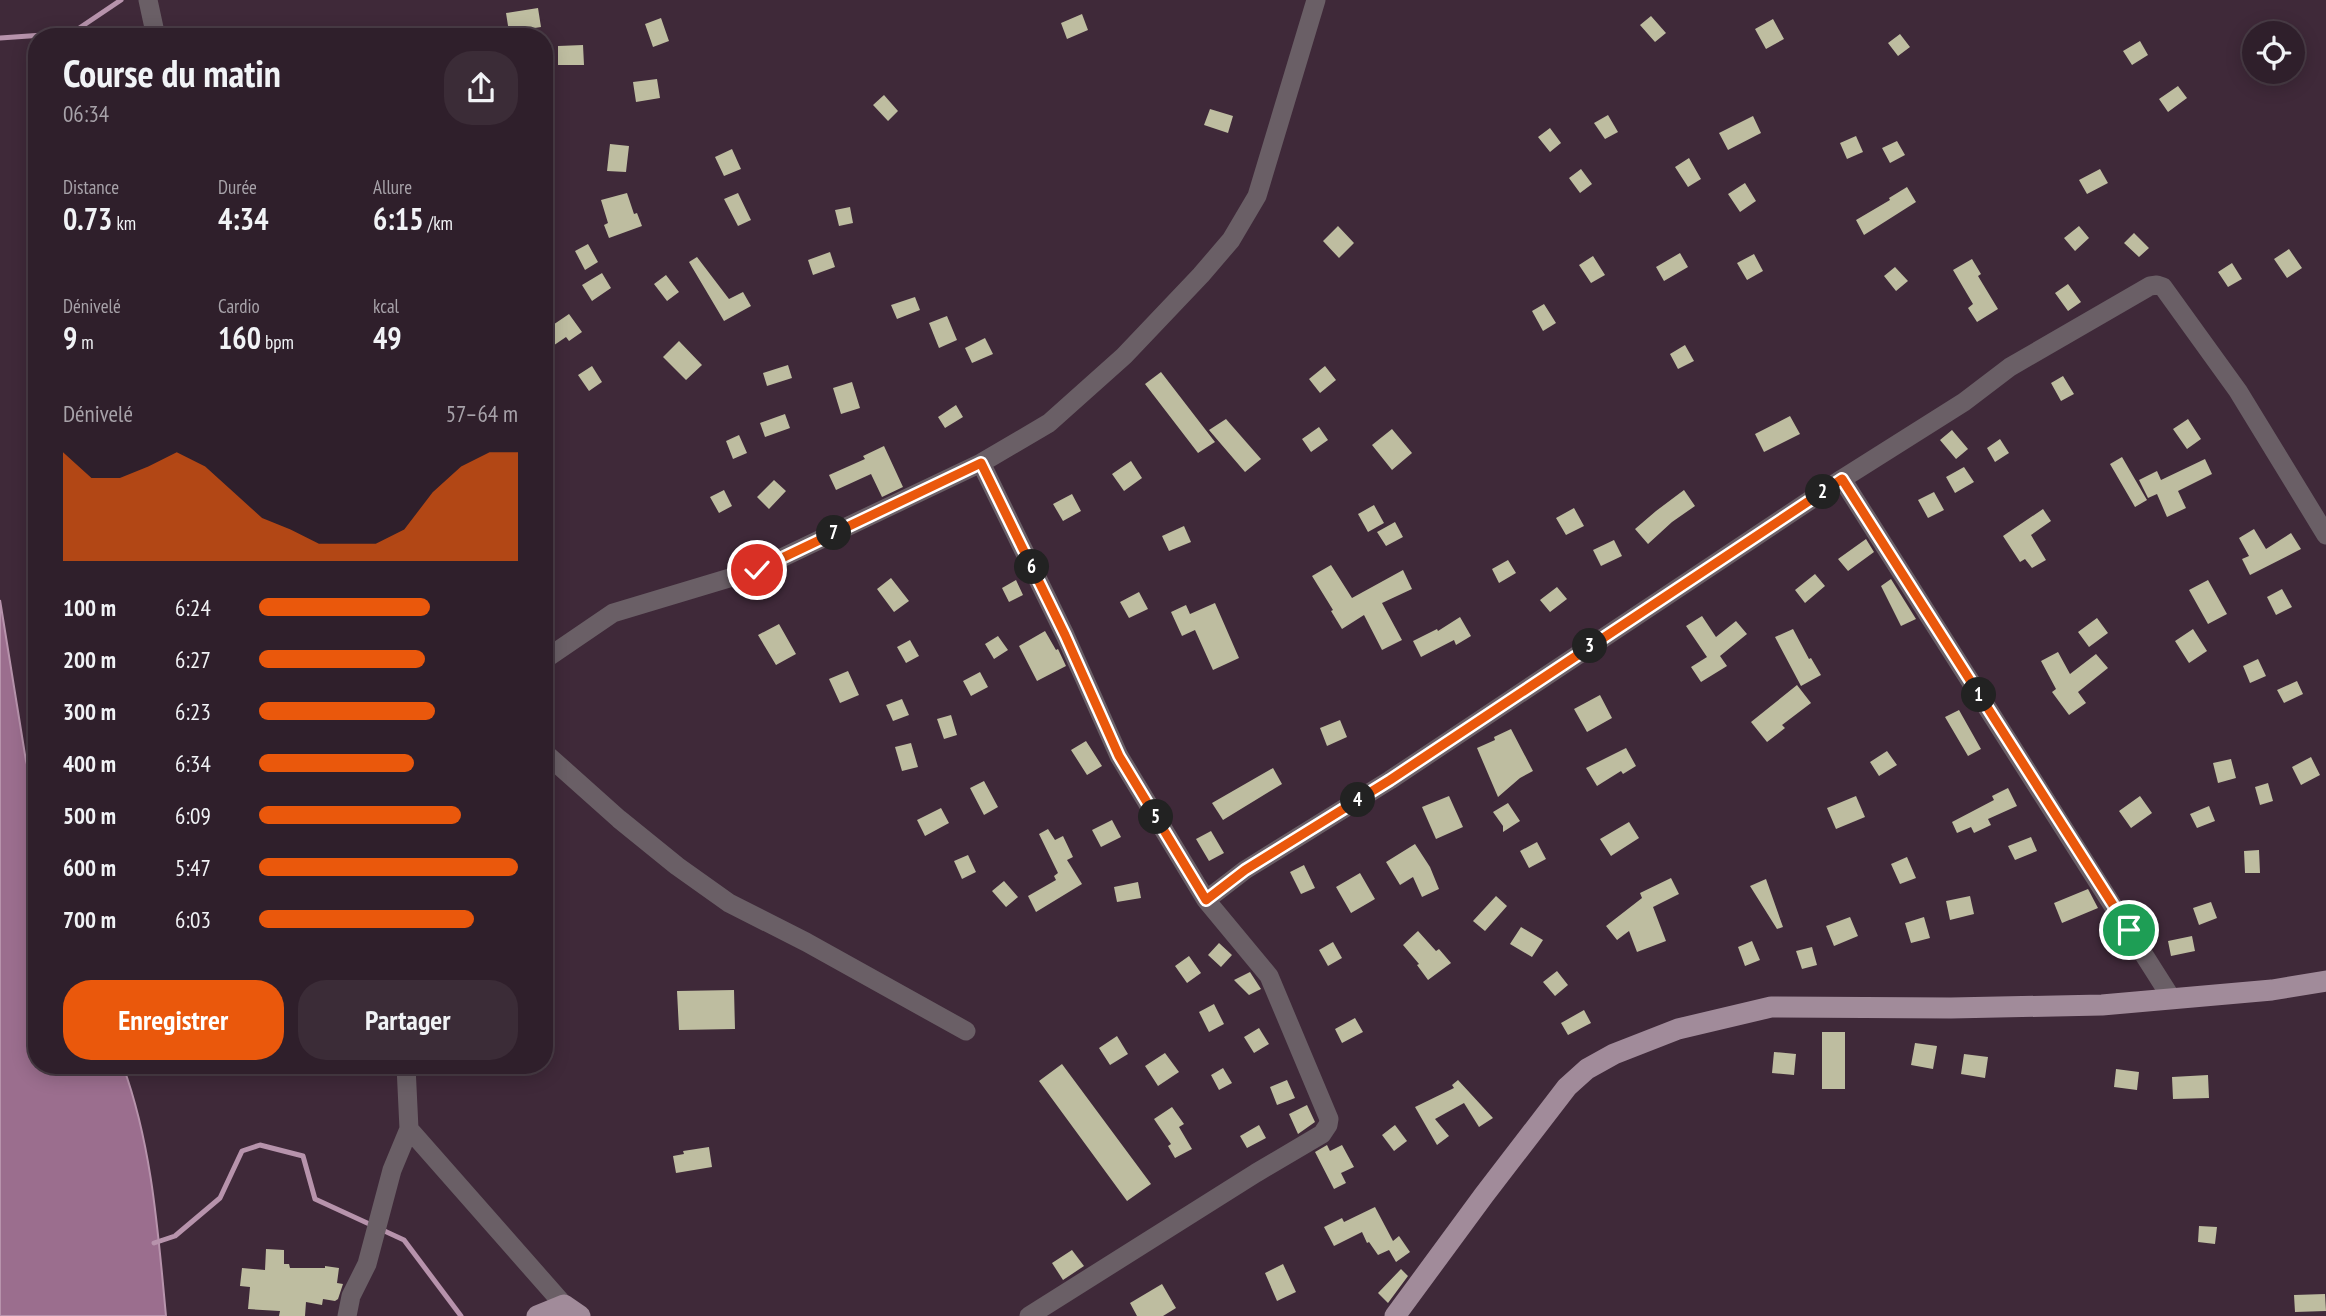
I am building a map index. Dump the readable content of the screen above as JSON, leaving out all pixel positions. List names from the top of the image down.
{
  "page": {
    "heading": ["Course du matin", "06:34"],
    "stats": [
      ["Distance", "0.73 km"],
      ["Durée", "4:34"],
      ["Allure", "6:15 /km"],
      ["Dénivelé", "9 m"],
      ["Cardio", "160 bpm"],
      ["kcal", "49"]
    ],
    "chart": ["Dénivelé", "57–64 m"],
    "pins": [
      "2",
      "7",
      "6",
      "3",
      "1",
      "4",
      "5"
    ],
    "list": [
      {
        "name": "100 m",
        "note": "6:24"
      },
      {
        "name": "200 m",
        "note": "6:27"
      },
      {
        "name": "300 m",
        "note": "6:23"
      },
      {
        "name": "400 m",
        "note": "6:34"
      },
      {
        "name": "500 m",
        "note": "6:09"
      },
      {
        "name": "600 m",
        "note": "5:47"
      },
      {
        "name": "700 m",
        "note": "6:03"
      }
    ],
    "buttons": ["Enregistrer", "Partager"]
  }
}
